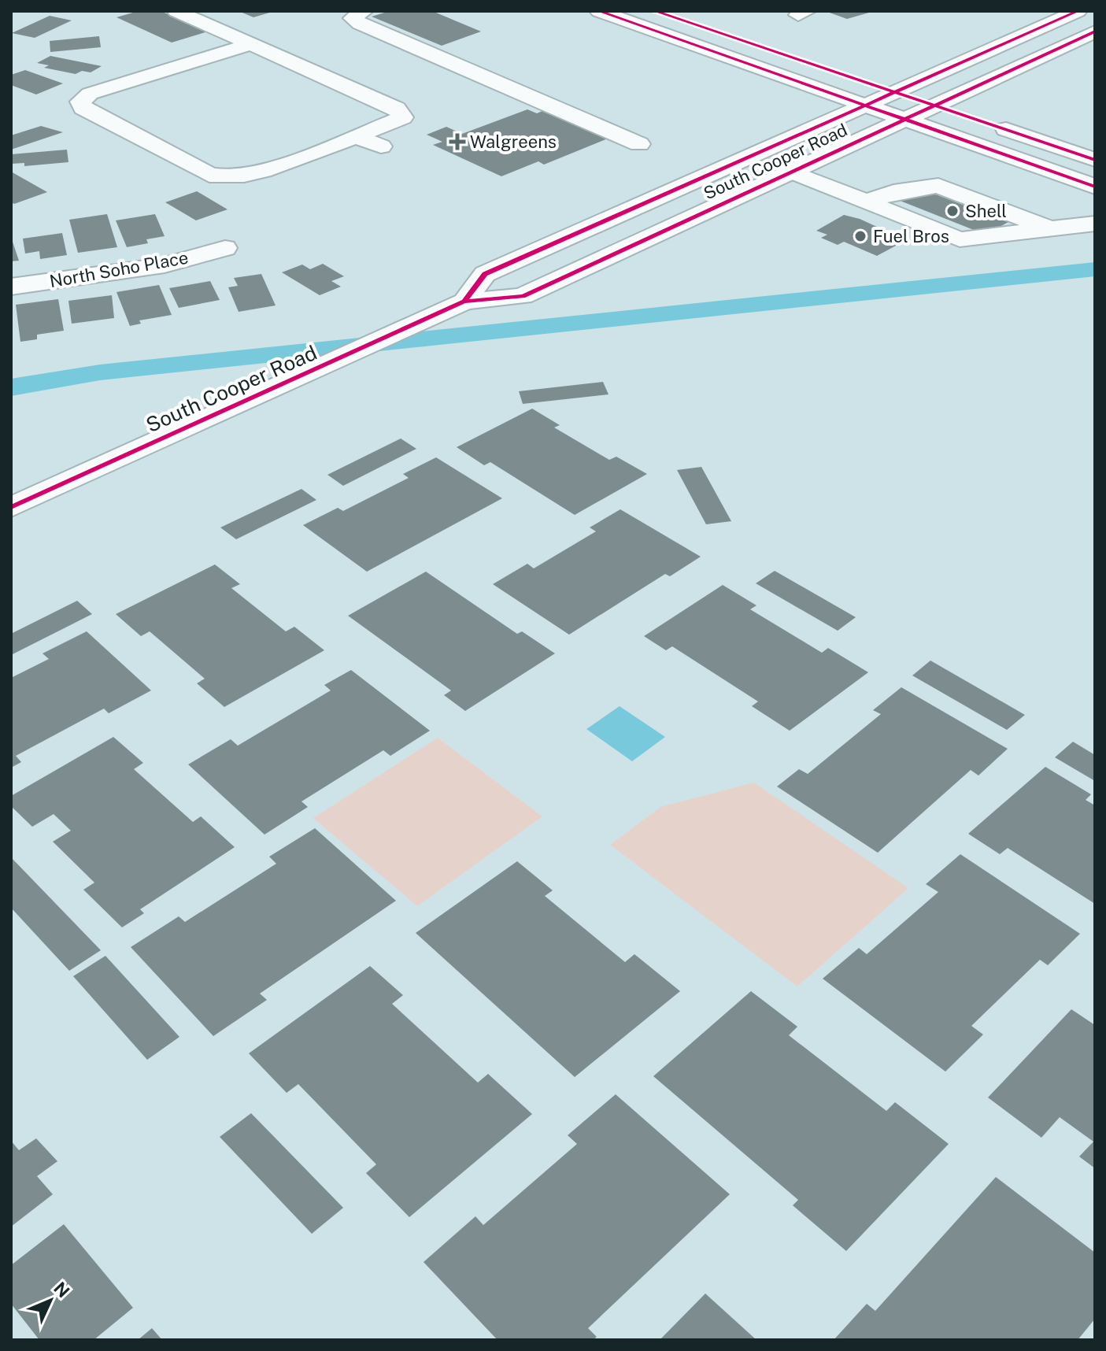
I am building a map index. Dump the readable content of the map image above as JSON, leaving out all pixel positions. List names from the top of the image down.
{
  "streets": {
    "main road": ["South Cooper Road", "North Soho Place"]
  },
  "places": {
    "health": ["Walgreens"],
    "other": ["Shell", "Fuel Bros"]
  },
  "north": "top right"
}
